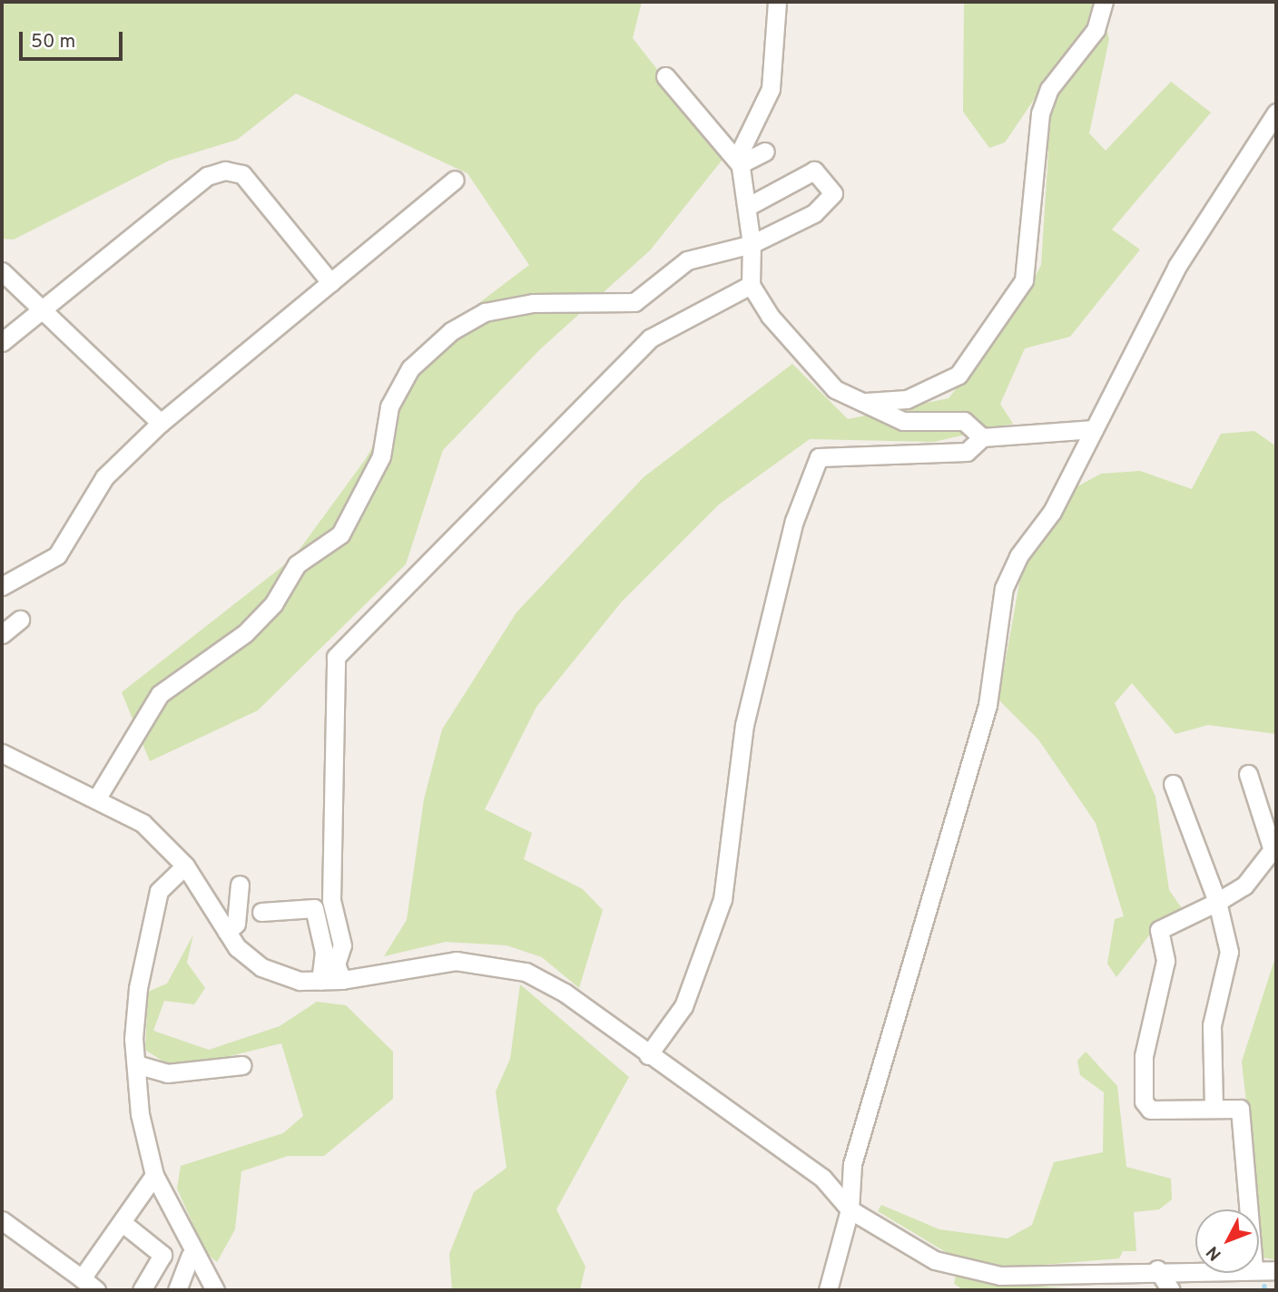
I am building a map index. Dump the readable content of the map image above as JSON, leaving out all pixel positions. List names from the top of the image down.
{
  "scale_bar": "50 m",
  "north": "bottom left"
}
